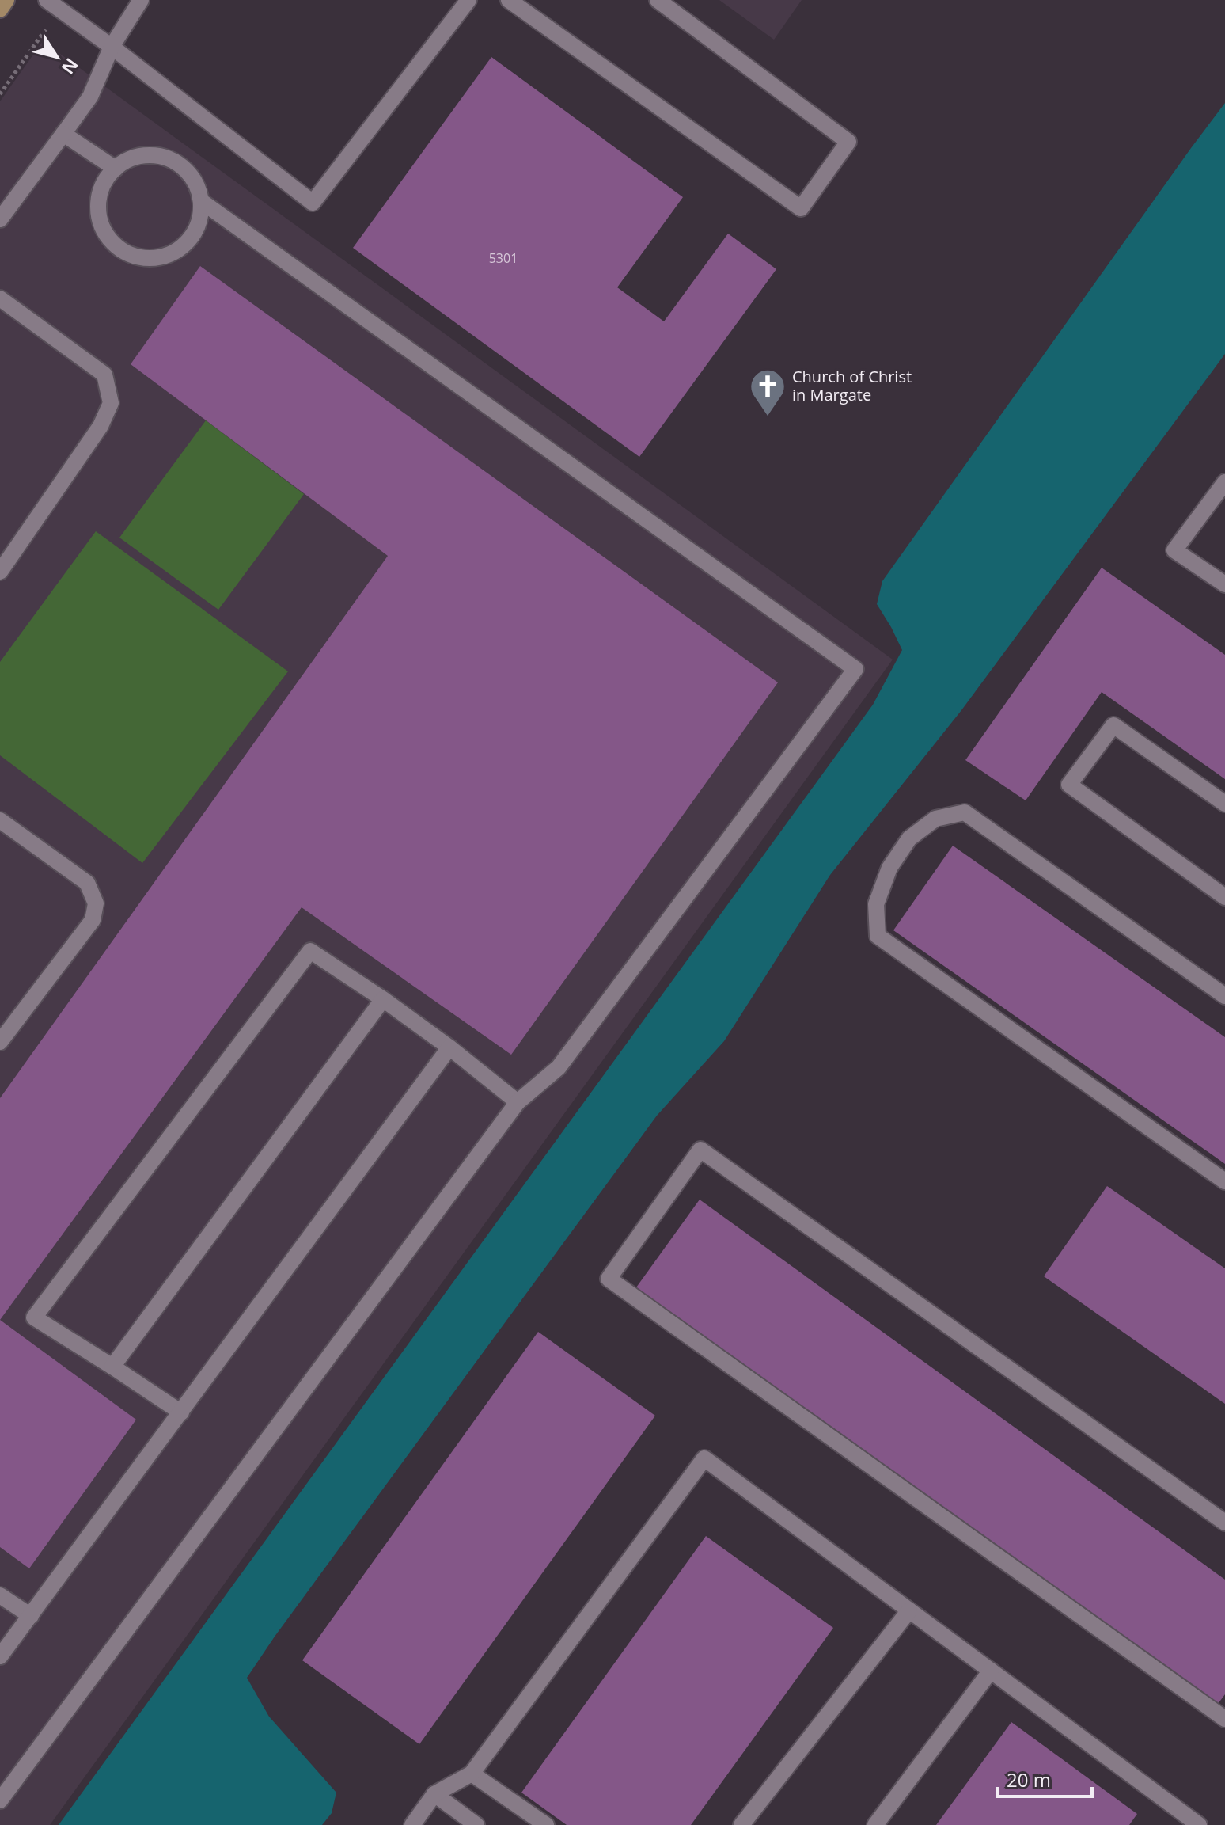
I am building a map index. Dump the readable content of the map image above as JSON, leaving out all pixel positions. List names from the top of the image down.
{
  "places": {
    "church": ["Church of Christ in Margate"]
  },
  "house_numbers": ["5301"],
  "scale_bar": "20 m",
  "north": "bottom right"
}
